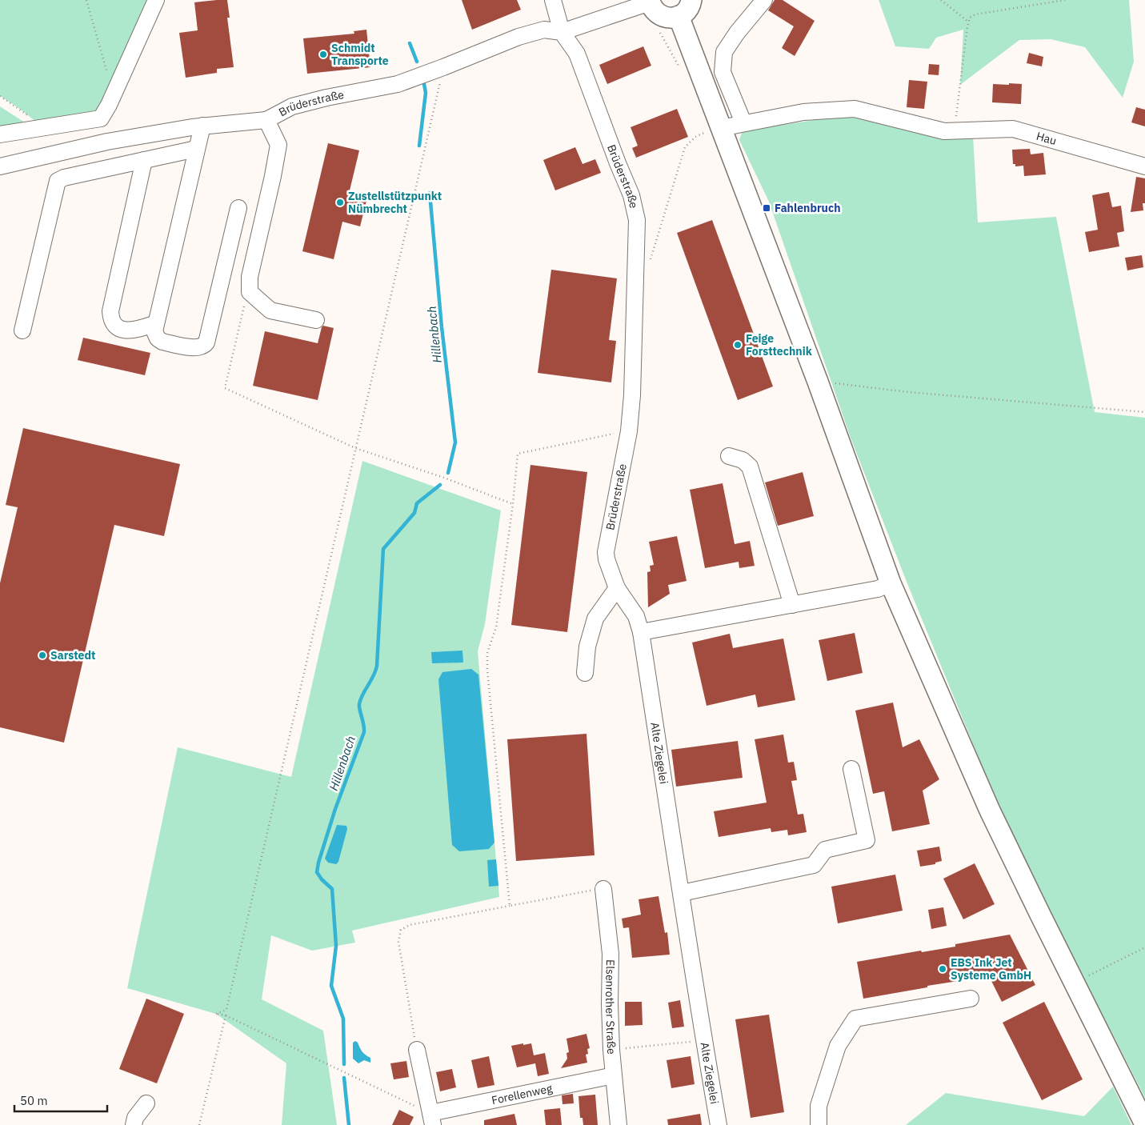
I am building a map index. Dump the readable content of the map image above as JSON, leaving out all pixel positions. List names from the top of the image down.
{
  "streets": {
    "street": [
      "Brüderstraße",
      "Hau",
      "Alte Ziegelei",
      "Elsenrother Straße",
      "Forellenweg"
    ]
  },
  "crossings": [
    ["Brüderstraße", "Alte Ziegelei"],
    ["Elsenrother Straße", "Forellenweg"]
  ],
  "water": ["Hillenbach"],
  "places": {
    "other": [
      "Schmidt Transporte",
      "Zustellstützpunkt Nümbrecht",
      "Feige Forsttechnik",
      "Sarstedt",
      "EBS Ink Jet Systeme GmbH"
    ],
    "transit": ["Fahlenbruch"]
  },
  "scale_bar": "50 m"
}
